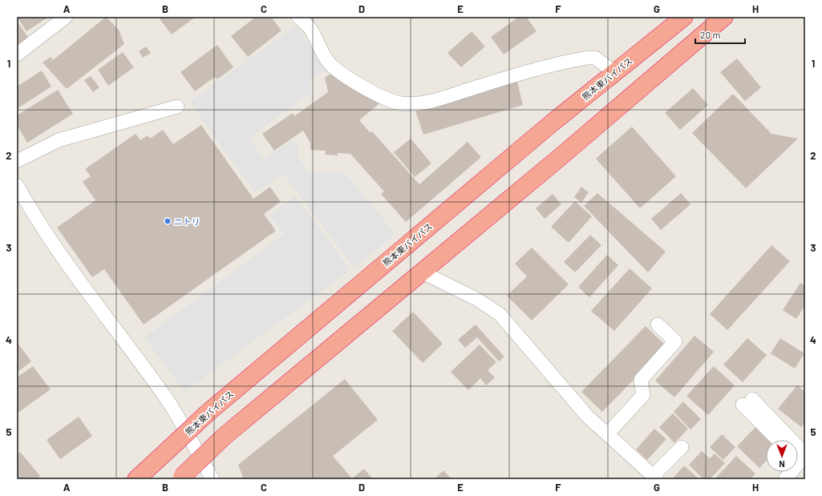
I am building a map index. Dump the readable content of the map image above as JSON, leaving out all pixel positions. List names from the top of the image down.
{
  "streets": {
    "highway": ["熊本東バイパス"]
  },
  "places": ["ニトリ"],
  "scale_bar": "20 m",
  "north": "bottom",
  "grid": {
    "columns": [
      "A",
      "B",
      "C",
      "D",
      "E",
      "F",
      "G",
      "H"
    ],
    "rows": [
      "1",
      "2",
      "3",
      "4",
      "5"
    ]
  }
}
